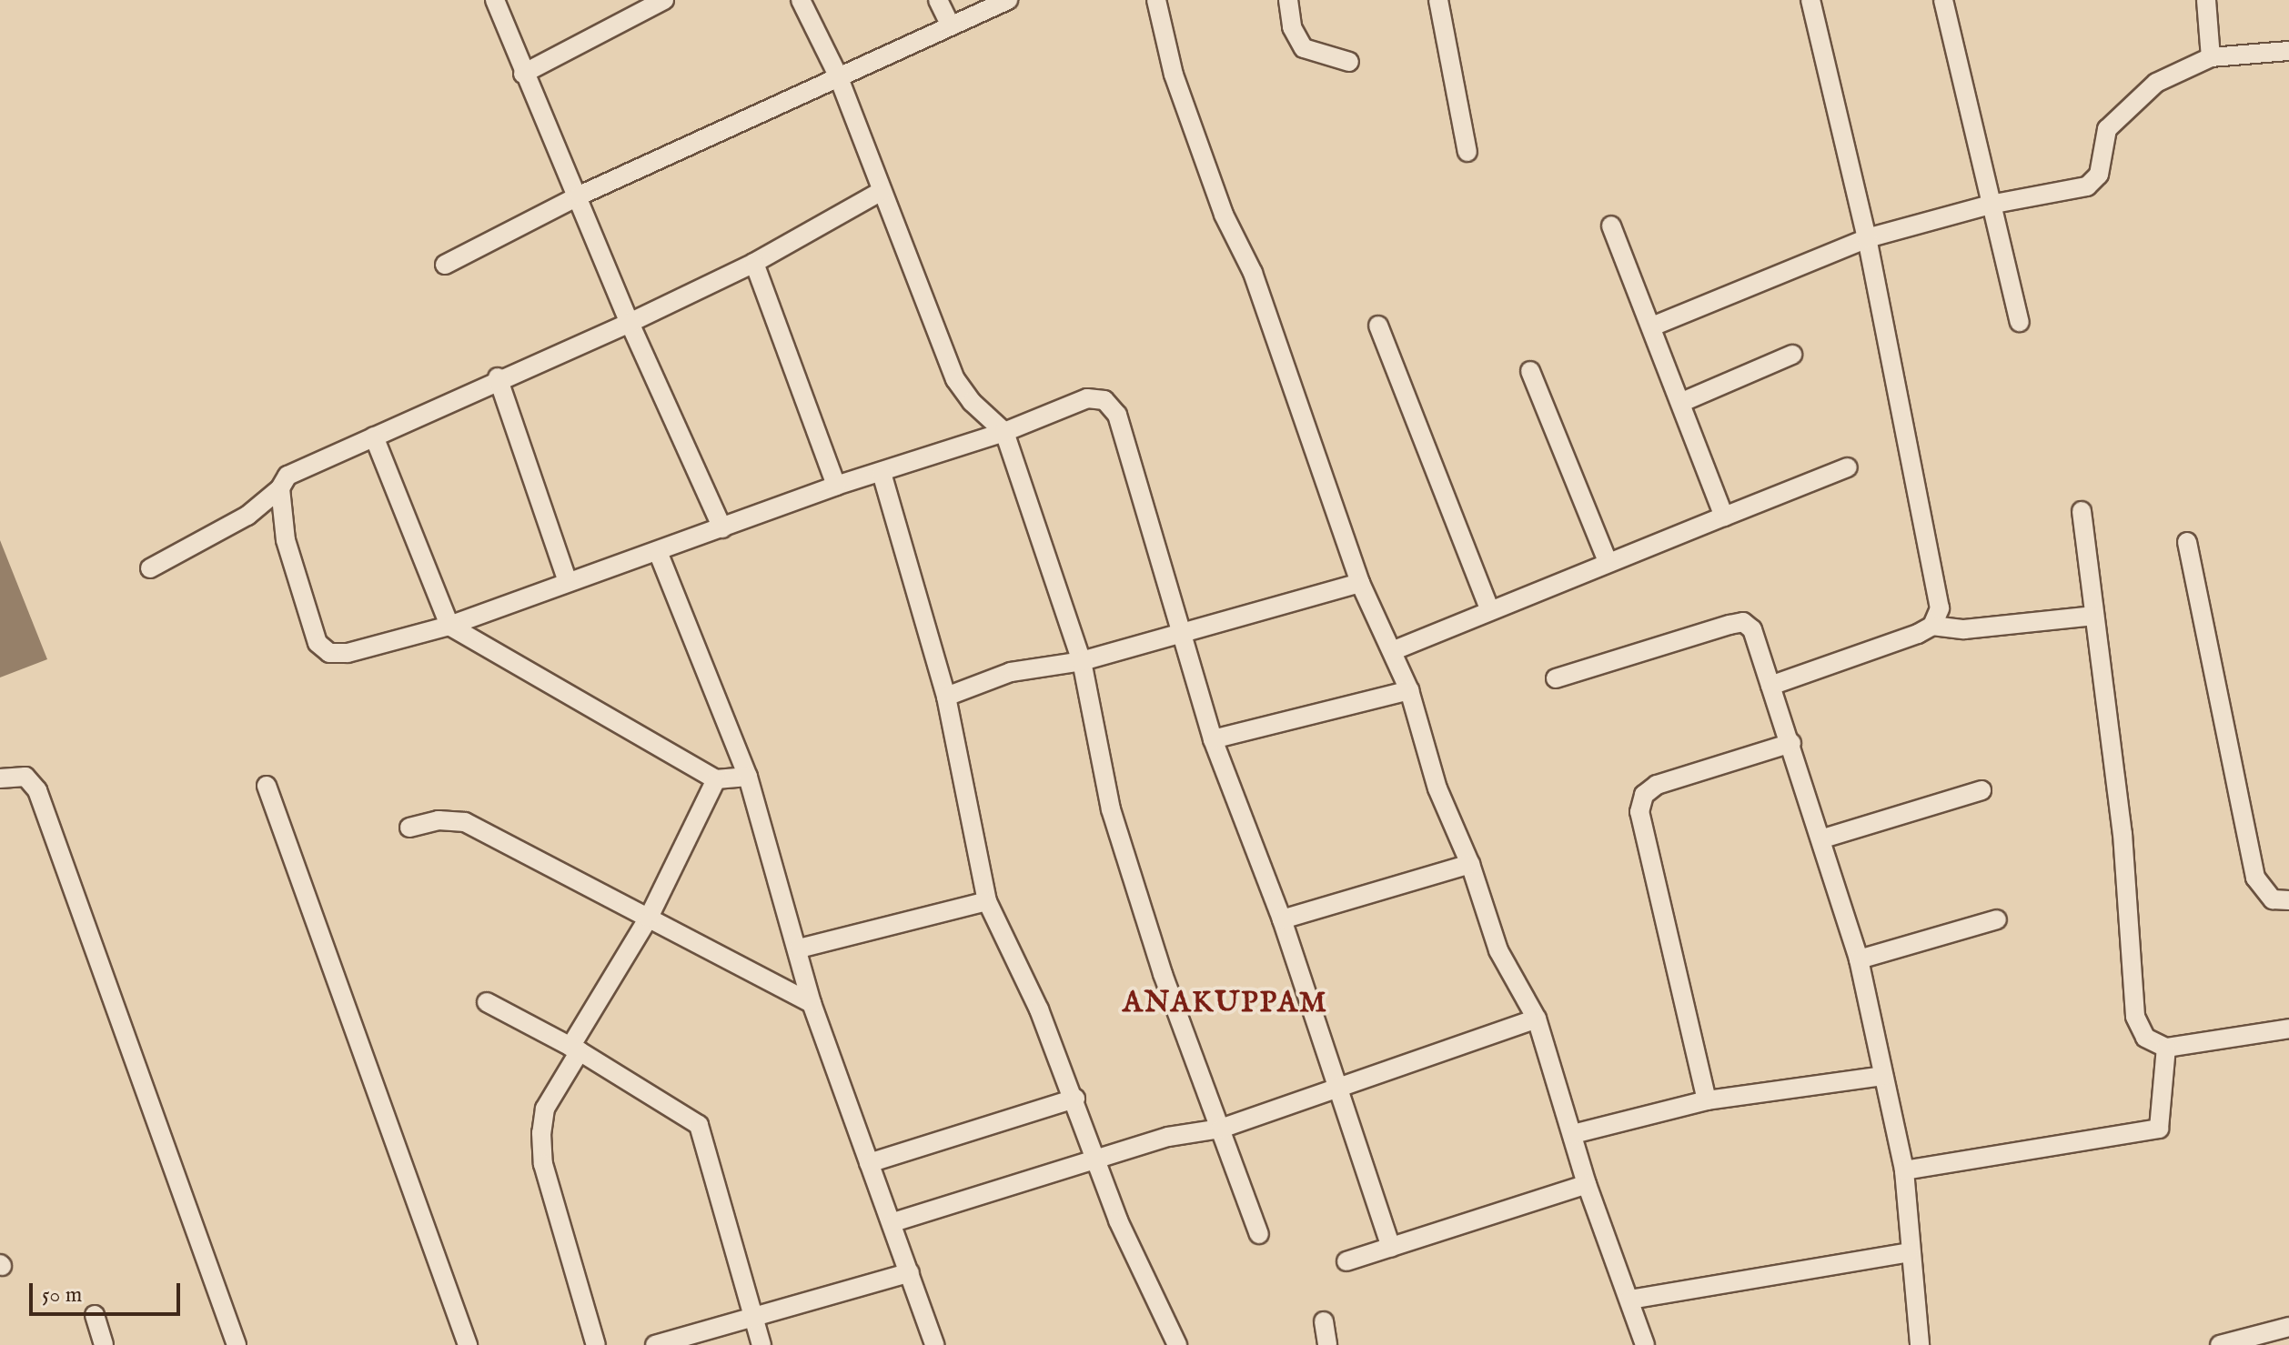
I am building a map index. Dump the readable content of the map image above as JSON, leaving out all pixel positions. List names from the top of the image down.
{
  "districts": ["ANAKUPPAM"],
  "scale_bar": "50 m"
}
